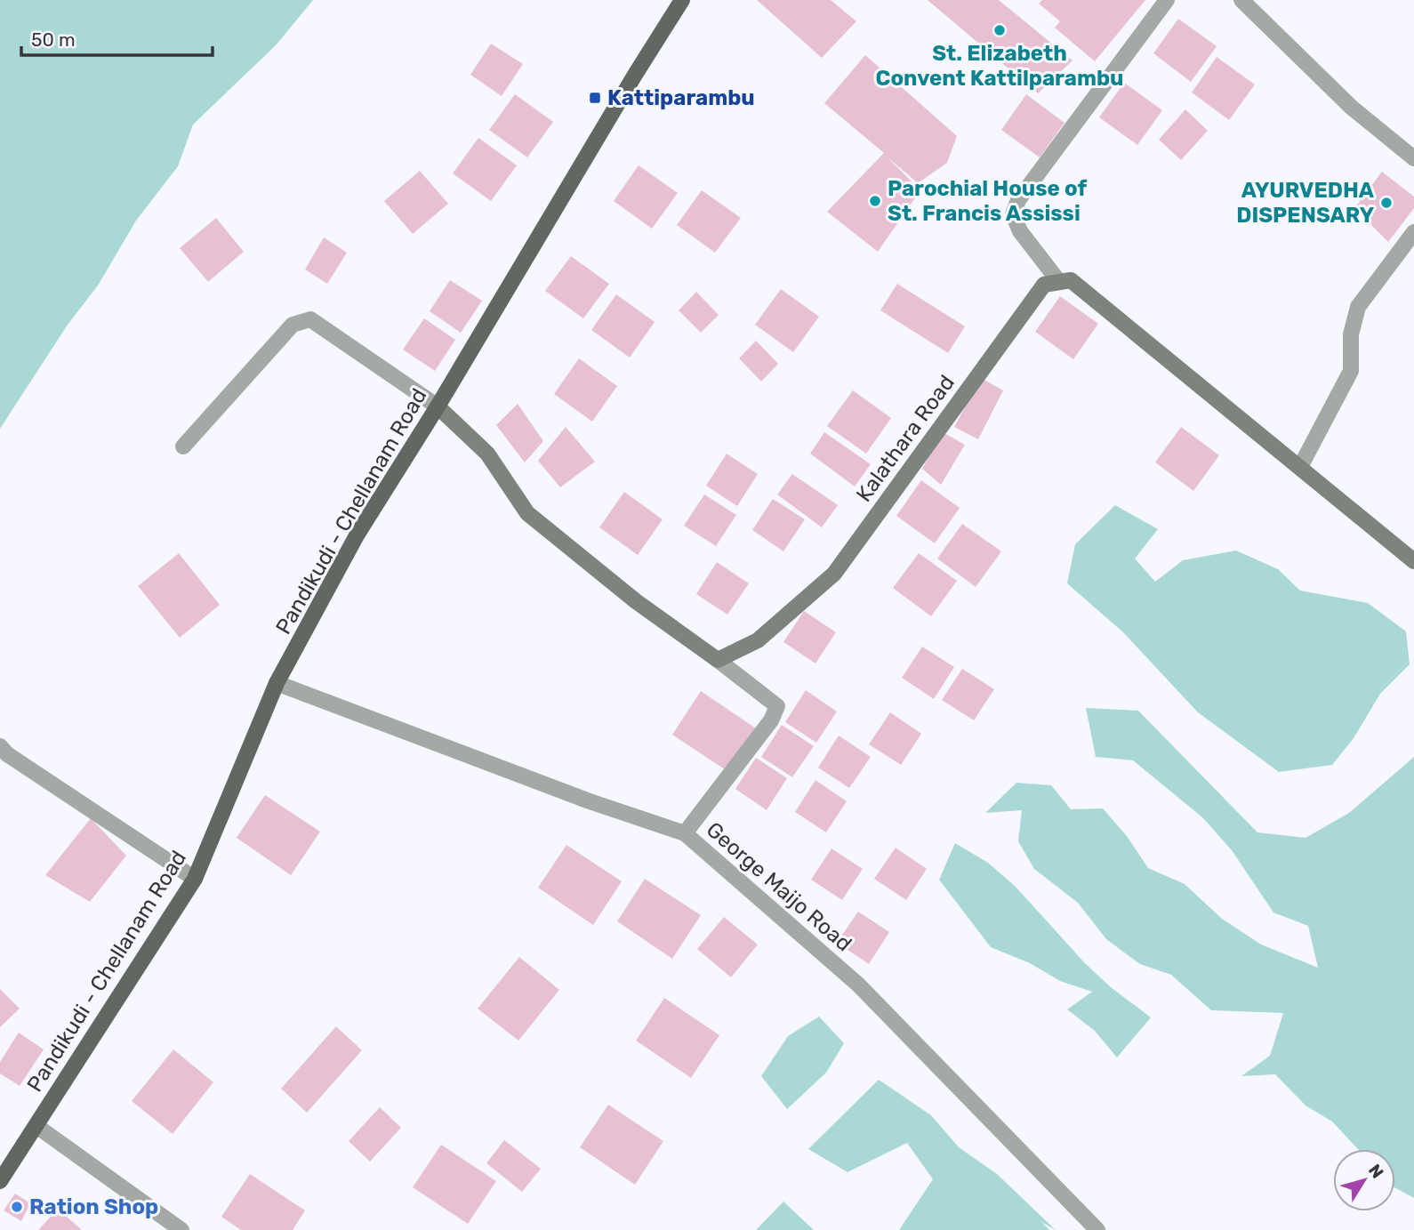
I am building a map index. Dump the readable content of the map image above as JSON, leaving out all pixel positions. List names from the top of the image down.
{
  "streets": {
    "main road": ["Pandikudi - Chellanam Road"],
    "street": ["Kalathara Road", "George Maijo Road"]
  },
  "crossings": [
    ["Pandikudi - Chellanam Road", "George Maijo Road"]
  ],
  "places": {
    "other": [
      "St. Elizabeth Convent Kattilparambu",
      "Parochial House of St. Francis Assissi",
      "AYURVEDHA DISPENSARY",
      "Ration Shop"
    ],
    "transit": ["Kattiparambu"]
  },
  "scale_bar": "50 m",
  "north": "top right"
}
